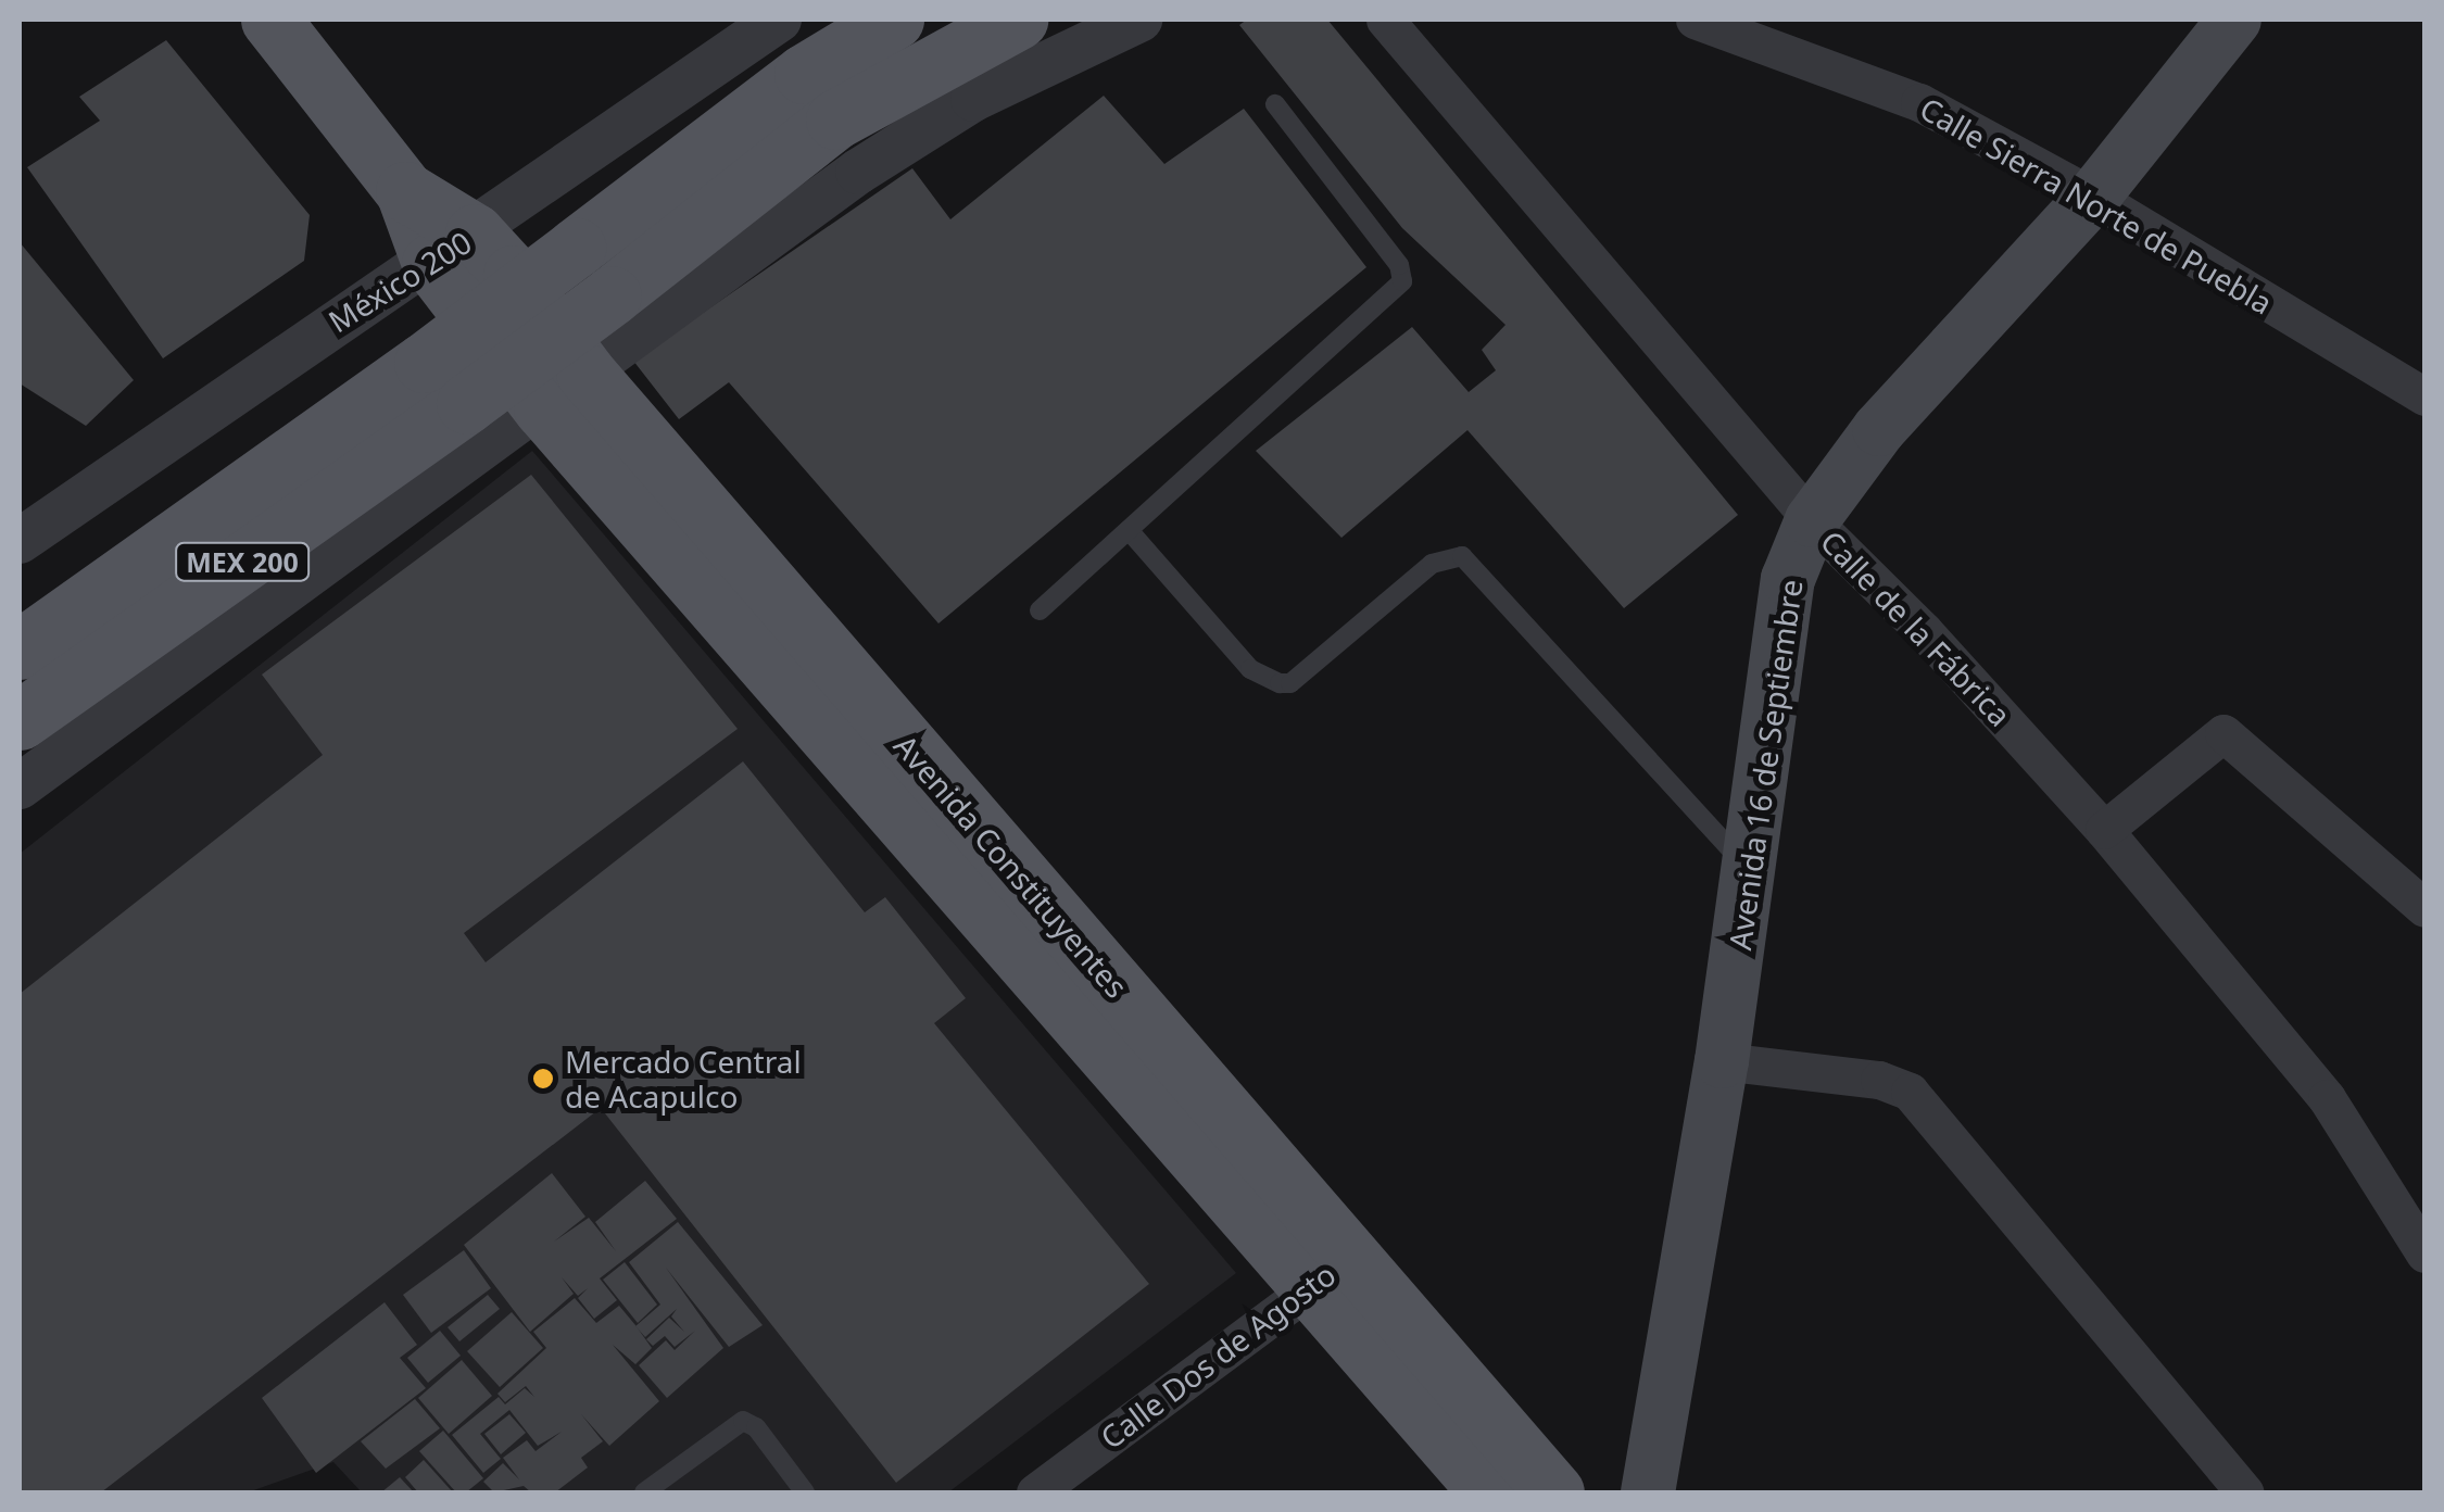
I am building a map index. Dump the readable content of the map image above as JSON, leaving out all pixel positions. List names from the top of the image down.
{
  "streets": {
    "main road": ["MEX 200", "Avenida 16 de Septiembre", "Avenida Constituyentes"],
    "street": [
      "Calle Sierra Norte de Puebla",
      "México 200",
      "Calle de la Fábrica",
      "Calle Dos de Agosto"
    ]
  },
  "crossings": [
    ["Calle Sierra Norte de Puebla", "Avenida 16 de Septiembre"],
    ["México 200", "Avenida Constituyentes"],
    ["Calle de la Fábrica", "Avenida 16 de Septiembre"],
    ["Avenida Constituyentes", "Calle Dos de Agosto"]
  ],
  "places": ["Mercado Central de Acapulco"]
}
